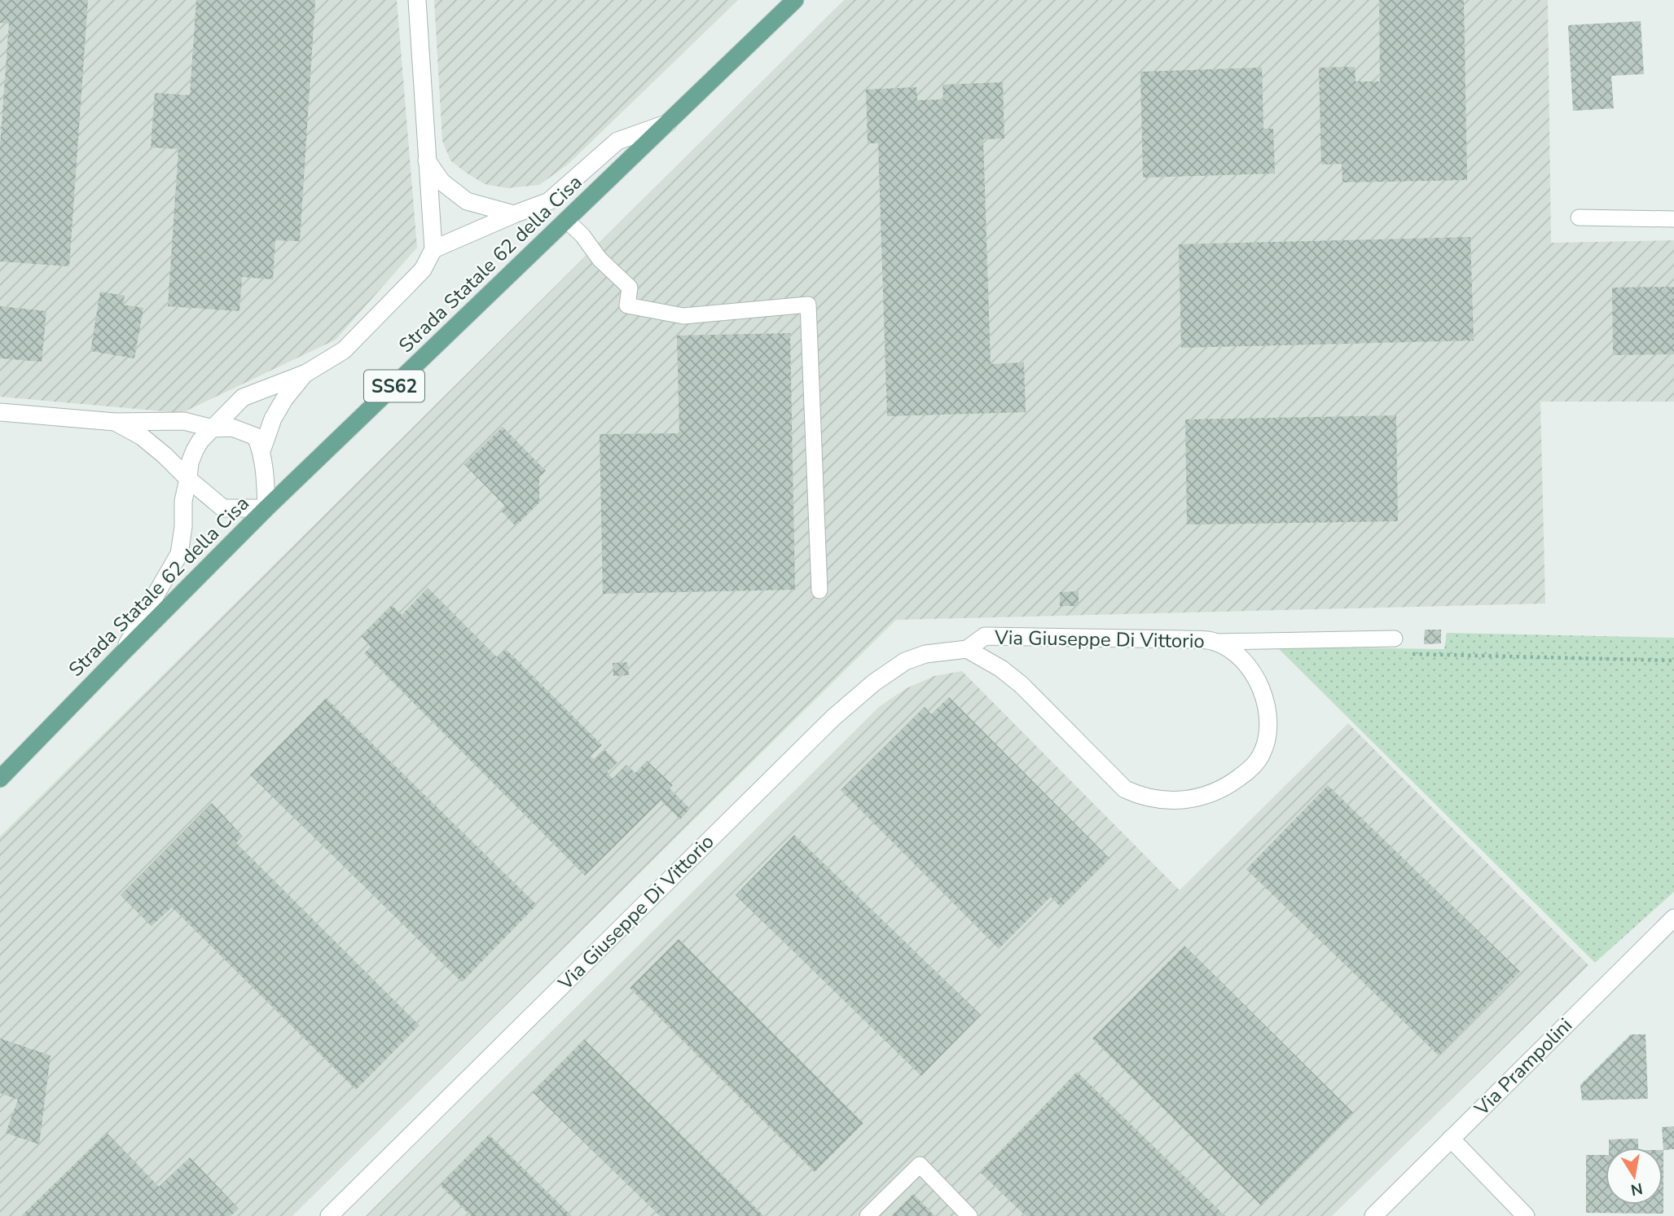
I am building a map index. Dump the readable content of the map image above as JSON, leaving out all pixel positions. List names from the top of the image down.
{
  "streets": {
    "main road": ["Strada Statale 62 della Cisa", "SS62"],
    "street": ["Via Giuseppe Di Vittorio", "Via Prampolini"]
  },
  "north": "bottom"
}
